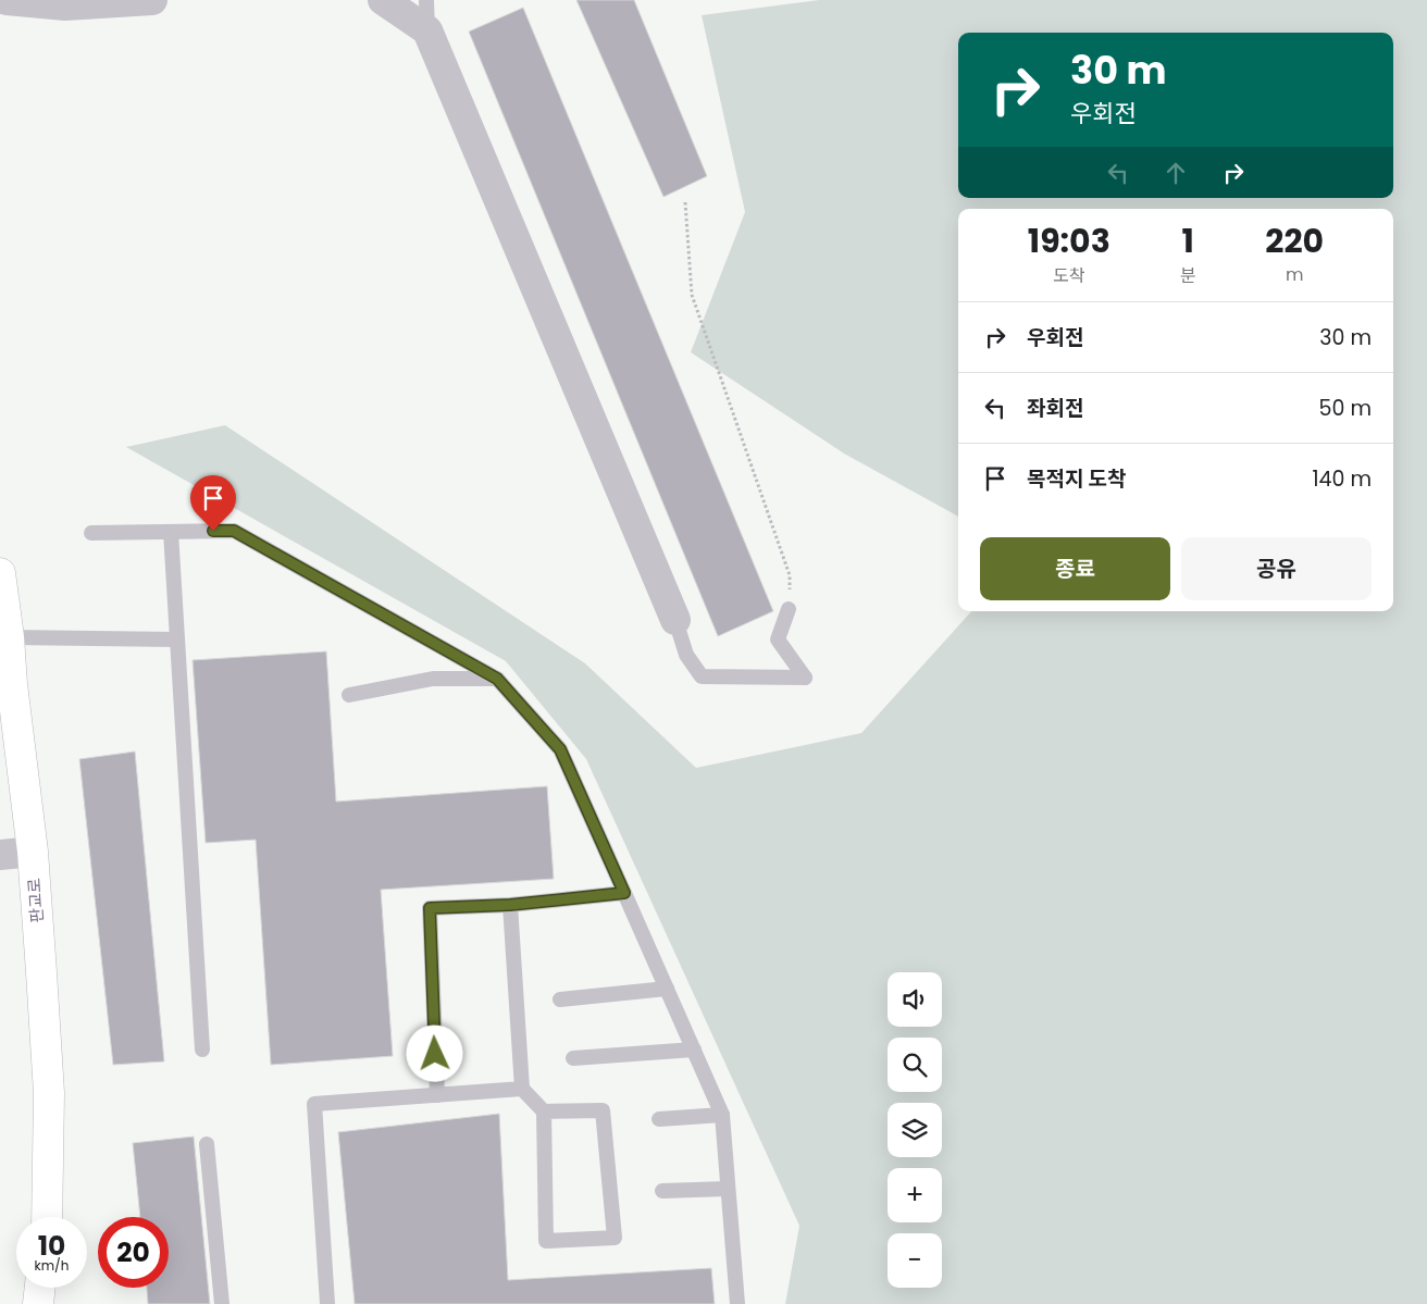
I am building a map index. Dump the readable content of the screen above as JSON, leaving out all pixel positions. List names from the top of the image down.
{
  "streets": {
    "main road": ["판교로"]
  },
  "page": {
    "turn": ["30 m", "우회전"],
    "eta": [
      "19:03",
      "도착",
      "1",
      "분",
      "220",
      "m"
    ],
    "list": [
      {
        "name": "우회전",
        "value": "30 m"
      },
      {
        "name": "좌회전",
        "value": "50 m"
      },
      {
        "name": "목적지 도착",
        "value": "140 m"
      }
    ],
    "buttons": ["종료", "공유"],
    "map_buttons": ["+", "−"],
    "speed": "10 km/h",
    "limit": "20"
  }
}
